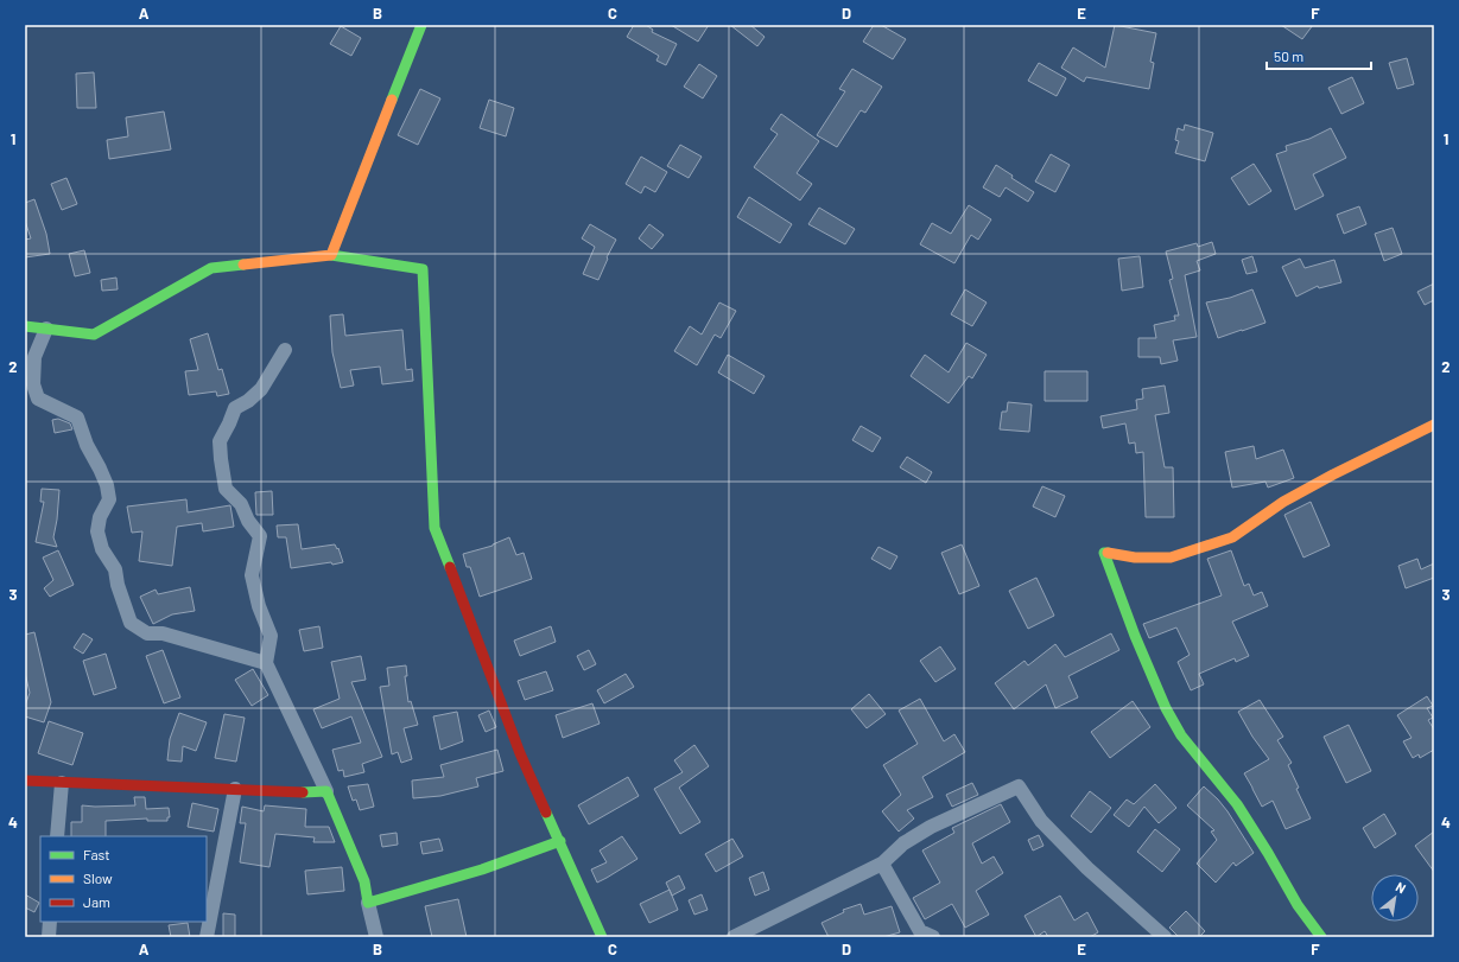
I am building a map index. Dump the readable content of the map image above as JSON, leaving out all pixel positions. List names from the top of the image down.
{
  "legend": ["Fast", "Slow", "Jam"],
  "scale_bar": "50 m",
  "north": "top right",
  "grid": {
    "columns": [
      "A",
      "B",
      "C",
      "D",
      "E",
      "F"
    ],
    "rows": [
      "1",
      "2",
      "3",
      "4"
    ]
  }
}
